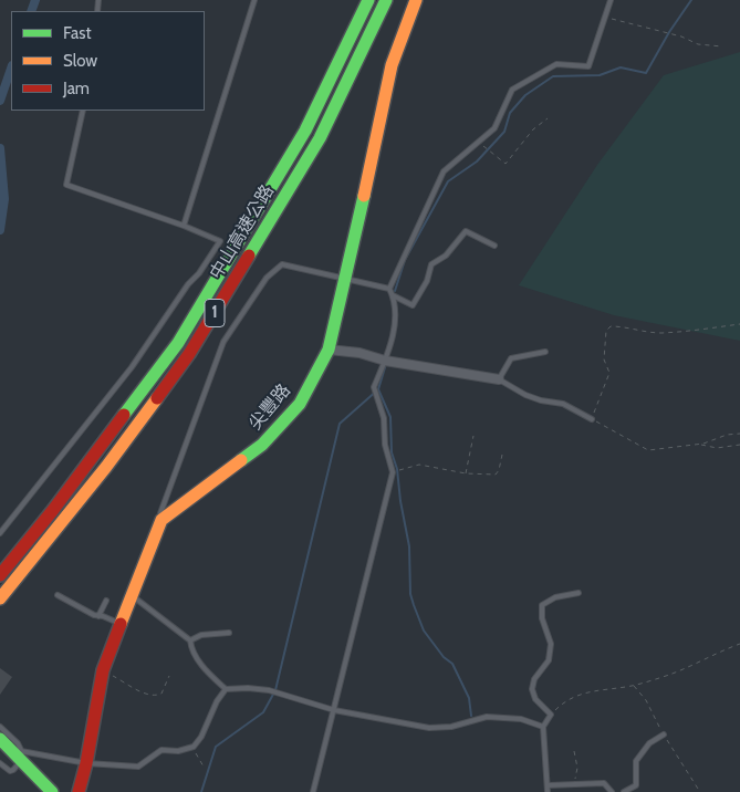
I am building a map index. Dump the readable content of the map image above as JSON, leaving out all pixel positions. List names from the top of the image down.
{
  "streets": {
    "main road": ["中山高速公路", "1", "尖豐路"]
  },
  "legend": ["Fast", "Slow", "Jam"]
}
